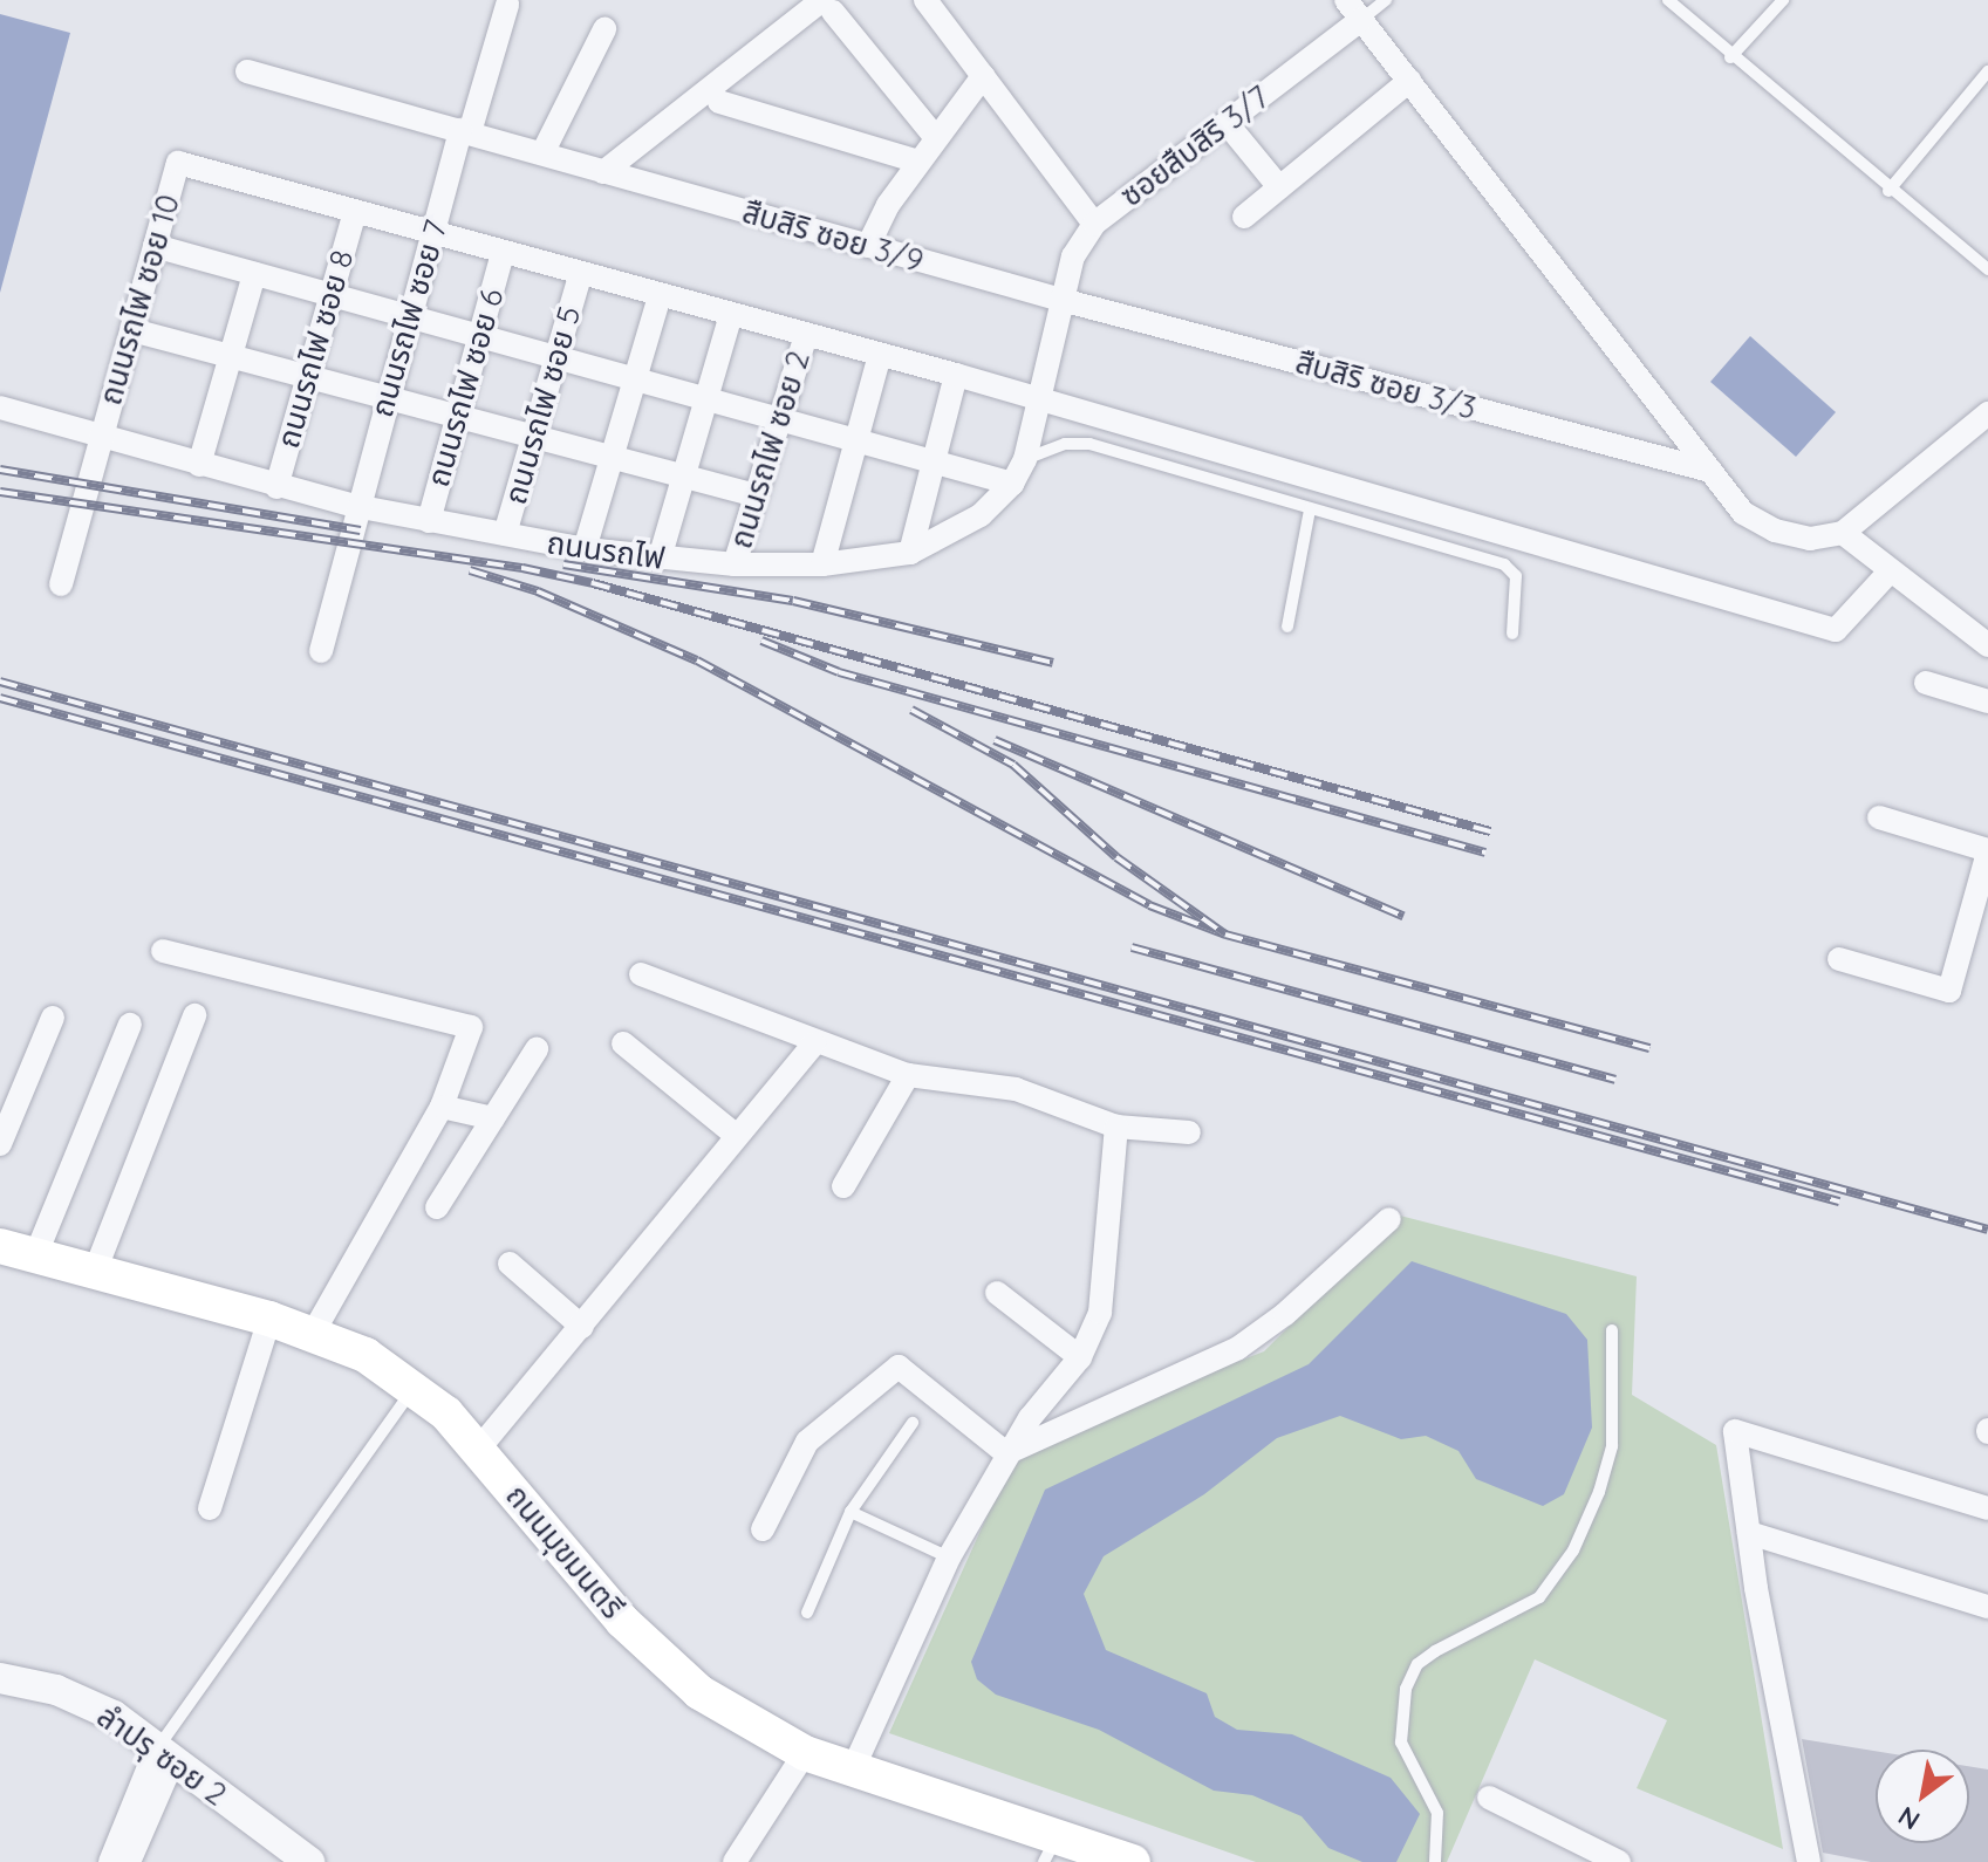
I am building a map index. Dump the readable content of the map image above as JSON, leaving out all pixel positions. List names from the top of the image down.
{
  "streets": {
    "main road": ["ถนนมุขมนตรี"],
    "street": [
      "ซอยสืบสิริ 3/7",
      "สืบสิริ ซอย 3/9",
      "ถนนรถไฟ ซอย 10",
      "ถนนรถไฟ ซอย 7",
      "ถนนรถไฟ ซอย 8",
      "สืบสิริ ซอย 3/3",
      "ถนนรถไฟ ซอย 6",
      "ถนนรถไฟ ซอย 5",
      "ถนนรถไฟ ซอย 2",
      "ถนนรถไฟ",
      "ลำปรุ ซอย 2"
    ]
  },
  "crossings": [
    ["ซอยสืบสิริ 3/7", "สืบสิริ ซอย 3/9"],
    ["ซอยสืบสิริ 3/7", "สืบสิริ ซอย 3/3"],
    ["ซอยสืบสิริ 3/7", "ถนนรถไฟ"],
    ["สืบสิริ ซอย 3/9", "ถนนรถไฟ ซอย 7"],
    ["สืบสิริ ซอย 3/9", "สืบสิริ ซอย 3/3"],
    ["สืบสิริ ซอย 3/9", "ถนนรถไฟ"],
    ["ถนนรถไฟ ซอย 10", "ถนนรถไฟ ซอย 8"],
    ["ถนนรถไฟ ซอย 10", "ถนนรถไฟ"],
    ["ถนนรถไฟ ซอย 7", "ถนนรถไฟ"],
    ["ถนนรถไฟ ซอย 8", "ถนนรถไฟ"],
    ["สืบสิริ ซอย 3/3", "ถนนรถไฟ"],
    ["ถนนรถไฟ ซอย 6", "ถนนรถไฟ"],
    ["ถนนรถไฟ ซอย 5", "ถนนรถไฟ"],
    ["ถนนรถไฟ ซอย 2", "ถนนรถไฟ"]
  ],
  "north": "bottom left"
}
